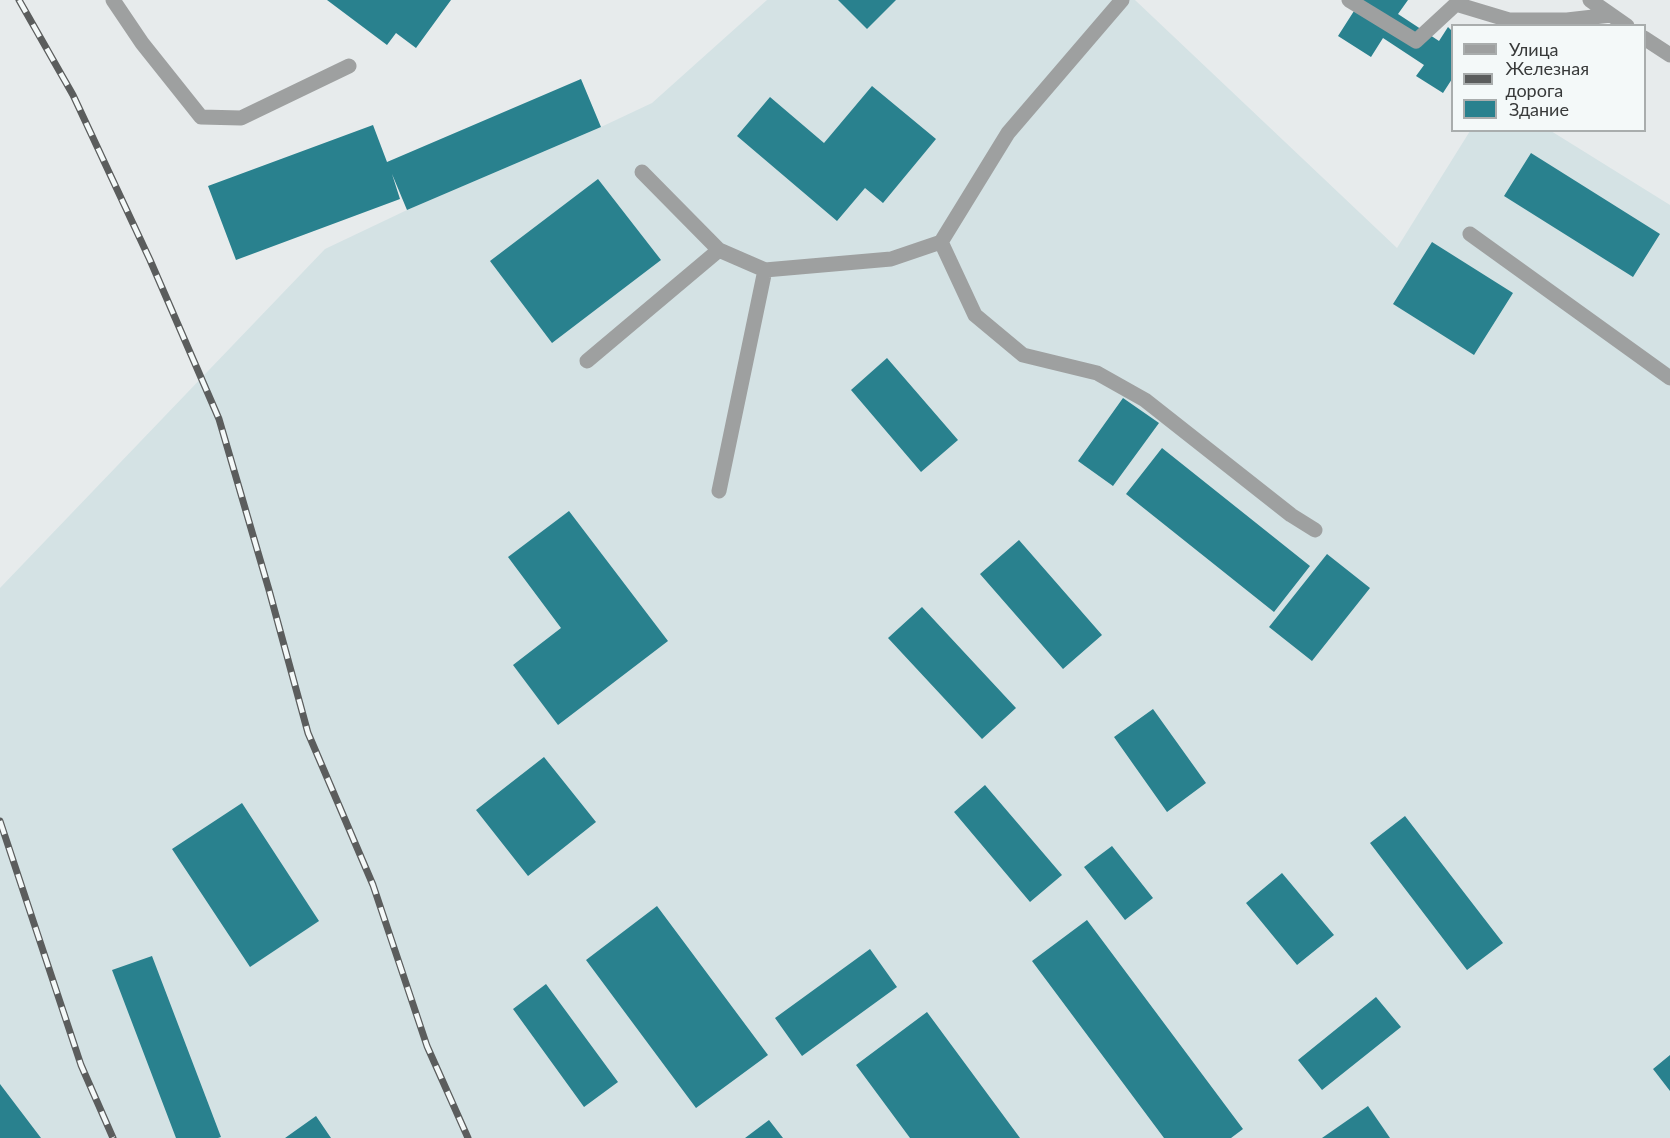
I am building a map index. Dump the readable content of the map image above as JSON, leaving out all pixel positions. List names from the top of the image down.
{
  "legend": ["Улица", "Железная дорога", "Здание"]
}
